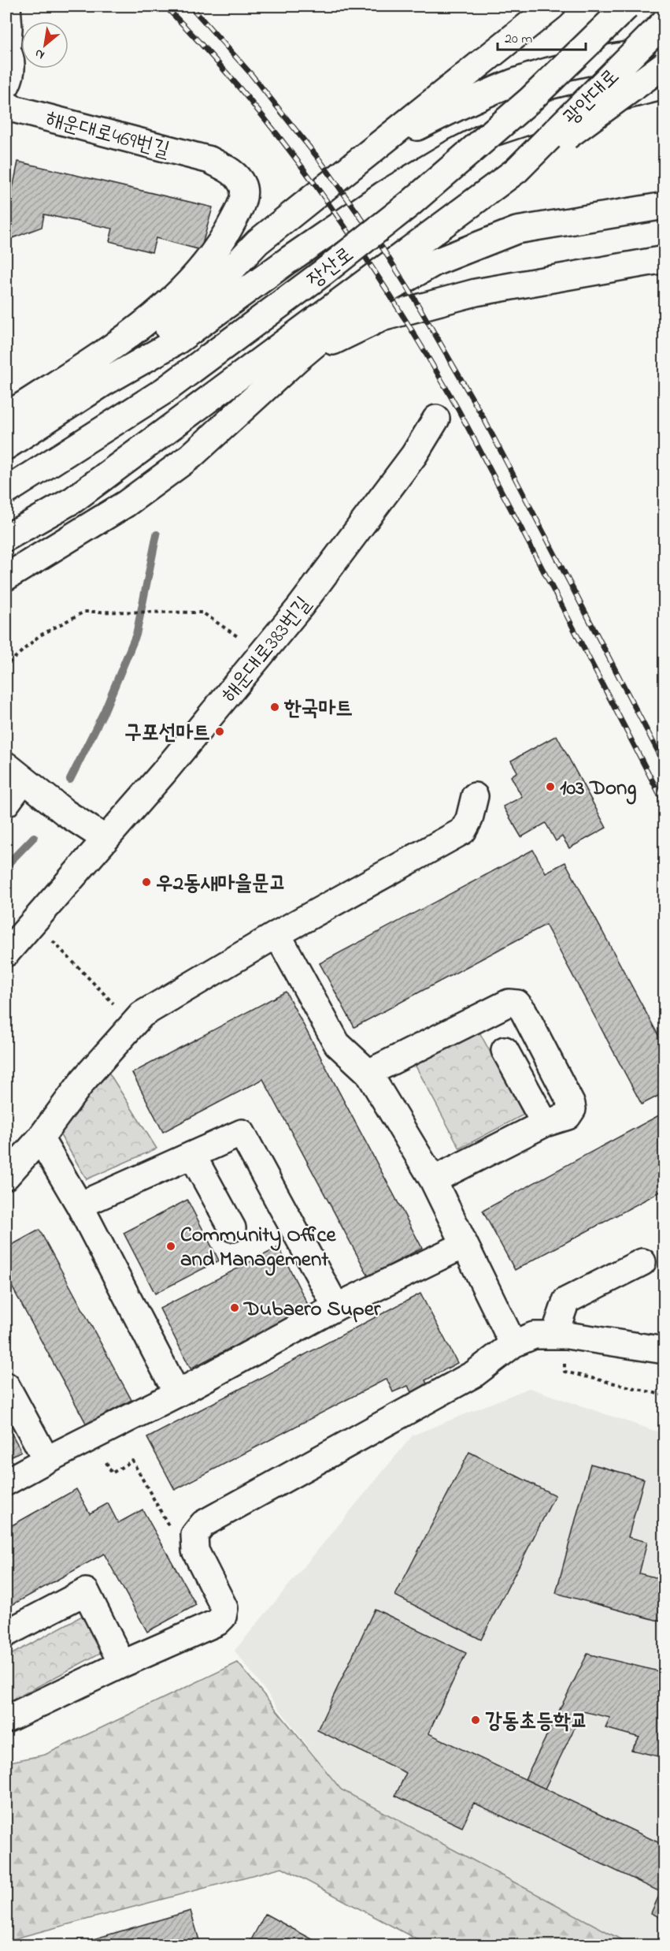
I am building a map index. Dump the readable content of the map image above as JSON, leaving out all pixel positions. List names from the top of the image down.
{
  "streets": {
    "main road": [
      "광안대로",
      "해운대로469번길",
      "장산로",
      "해운대로383번길"
    ]
  },
  "crossings": [
    ["광안대로", "장산로"]
  ],
  "places": [
    "한국마트",
    "구포선마트",
    "103 Dong",
    "우2동새마을문고",
    "Community Office and Management",
    "Dubaero Super",
    "강동초등학교"
  ],
  "scale_bar": "20 m",
  "north": "bottom left"
}
